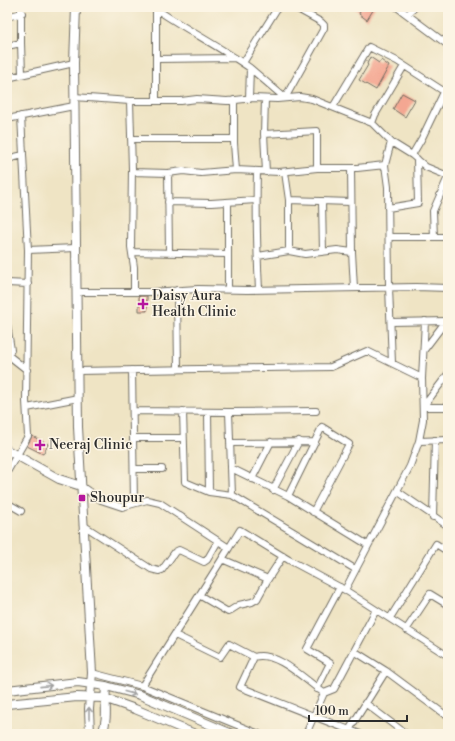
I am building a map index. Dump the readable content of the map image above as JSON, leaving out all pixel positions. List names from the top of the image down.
{
  "places": {
    "health": ["Daisy Aura Health Clinic", "Neeraj Clinic"],
    "transit": ["Shoupur"]
  },
  "scale_bar": "100 m"
}
